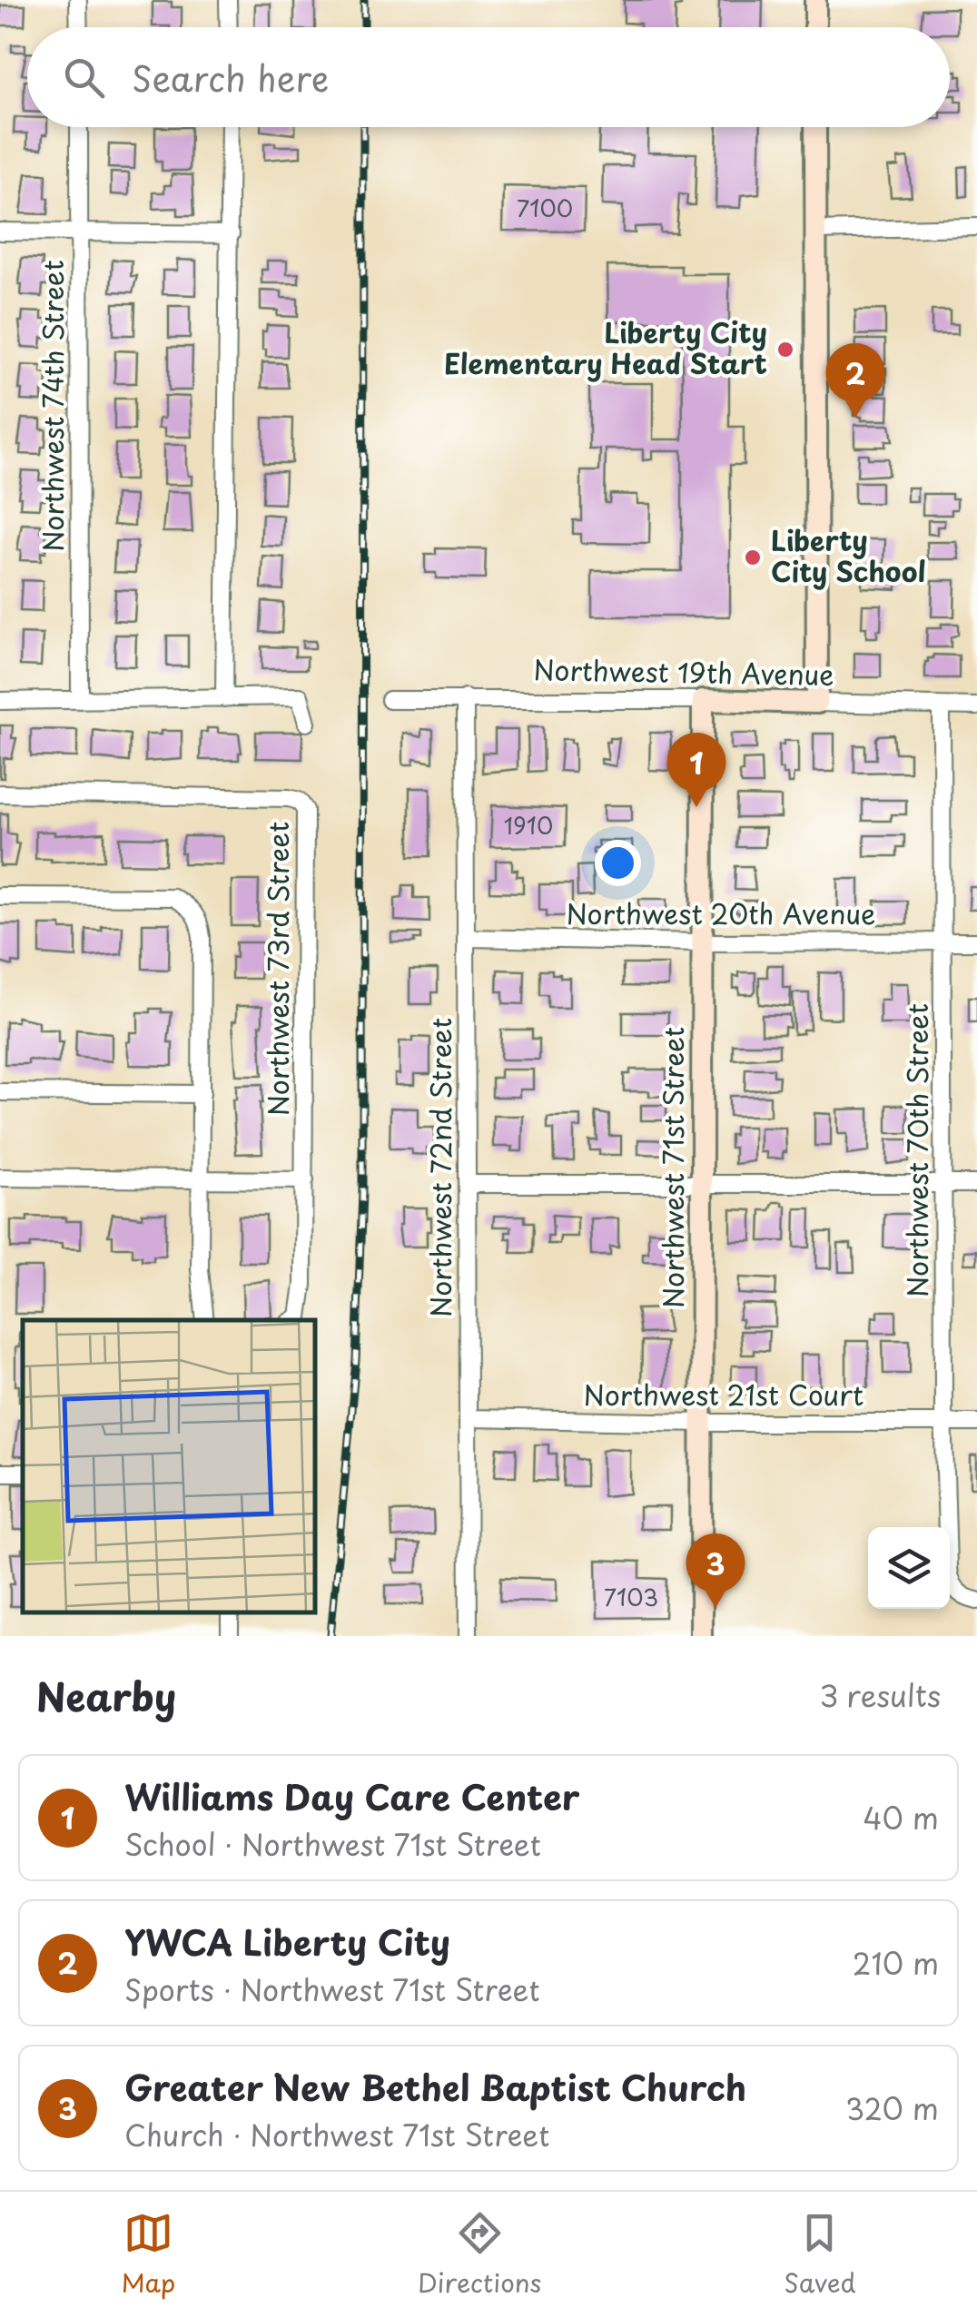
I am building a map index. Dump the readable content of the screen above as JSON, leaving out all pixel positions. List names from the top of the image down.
{
  "streets": {
    "street": [
      "Northwest 74th Street",
      "Northwest 19th Avenue",
      "Northwest 20th Avenue",
      "Northwest 73rd Street",
      "Northwest 70th Street",
      "Northwest 72nd Street",
      "Northwest 71st Street",
      "Northwest 21st Court"
    ]
  },
  "crossings": [
    ["Northwest 19th Avenue", "Northwest 70th Street"],
    ["Northwest 19th Avenue", "Northwest 72nd Street"],
    ["Northwest 19th Avenue", "Northwest 71st Street"],
    ["Northwest 20th Avenue", "Northwest 70th Street"],
    ["Northwest 20th Avenue", "Northwest 72nd Street"],
    ["Northwest 20th Avenue", "Northwest 71st Street"],
    ["Northwest 70th Street", "Northwest 21st Court"],
    ["Northwest 72nd Street", "Northwest 21st Court"],
    ["Northwest 71st Street", "Northwest 21st Court"]
  ],
  "places": ["Liberty City Elementary Head Start", "Liberty City School"],
  "house_numbers": ["7100", "1910", "7103"],
  "page": {
    "search": "Search here",
    "pins": ["2", "1", "3"],
    "heading": ["Nearby", "3 results"],
    "list": [
      {
        "mark": "1",
        "name": "Williams Day Care Center",
        "note": "School · Northwest 71st Street",
        "value": "40 m"
      },
      {
        "mark": "2",
        "name": "YWCA Liberty City",
        "note": "Sports · Northwest 71st Street",
        "value": "210 m"
      },
      {
        "mark": "3",
        "name": "Greater New Bethel Baptist Church",
        "note": "Church · Northwest 71st Street",
        "value": "320 m"
      }
    ],
    "nav": ["Map", "Directions", "Saved"]
  }
}
